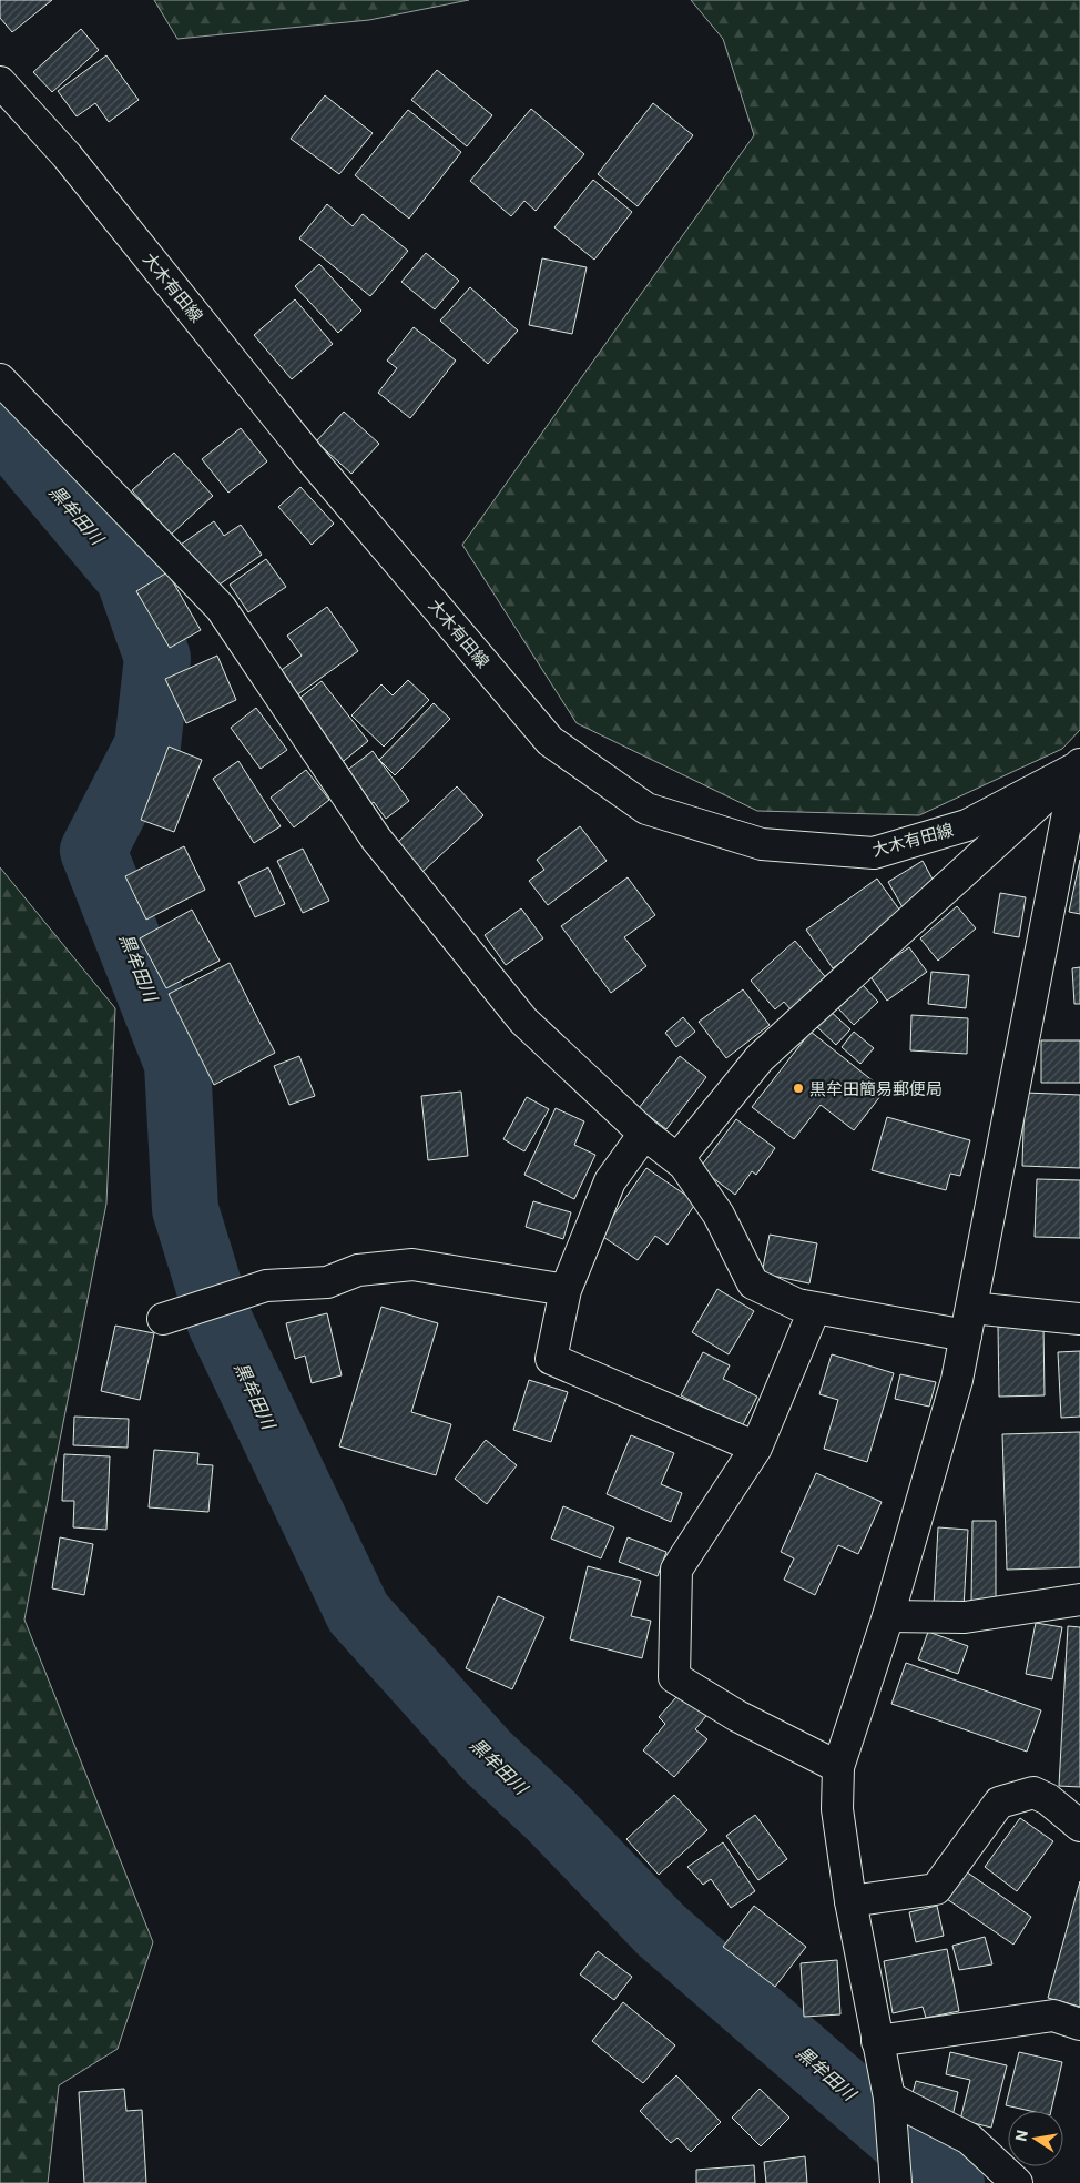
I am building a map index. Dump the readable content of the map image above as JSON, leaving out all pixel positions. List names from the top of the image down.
{
  "streets": {
    "street": ["大木有田線"]
  },
  "water": ["黒牟田川"],
  "places": ["黒牟田簡易郵便局"],
  "north": "left"
}
